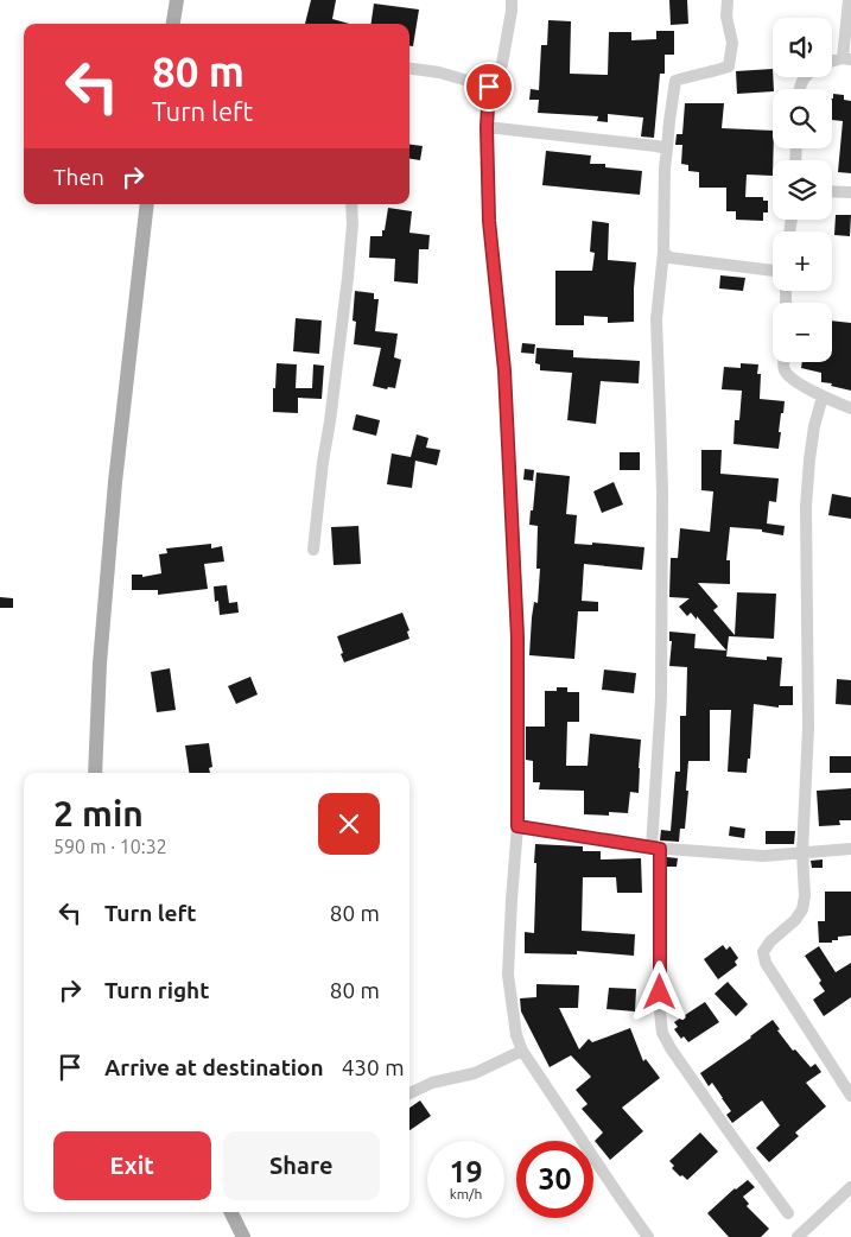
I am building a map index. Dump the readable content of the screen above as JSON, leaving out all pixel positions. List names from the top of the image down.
{
  "page": {
    "map_buttons": ["+", "−"],
    "turn": ["80 m", "Turn left"],
    "then": "Then",
    "heading": ["2 min", "590 m · 10:32"],
    "list": [
      {
        "name": "Turn left",
        "value": "80 m"
      },
      {
        "name": "Turn right",
        "value": "80 m"
      },
      {
        "name": "Arrive at destination",
        "value": "430 m"
      }
    ],
    "buttons": ["Exit", "Share"],
    "speed": "19 km/h",
    "limit": "30"
  }
}
